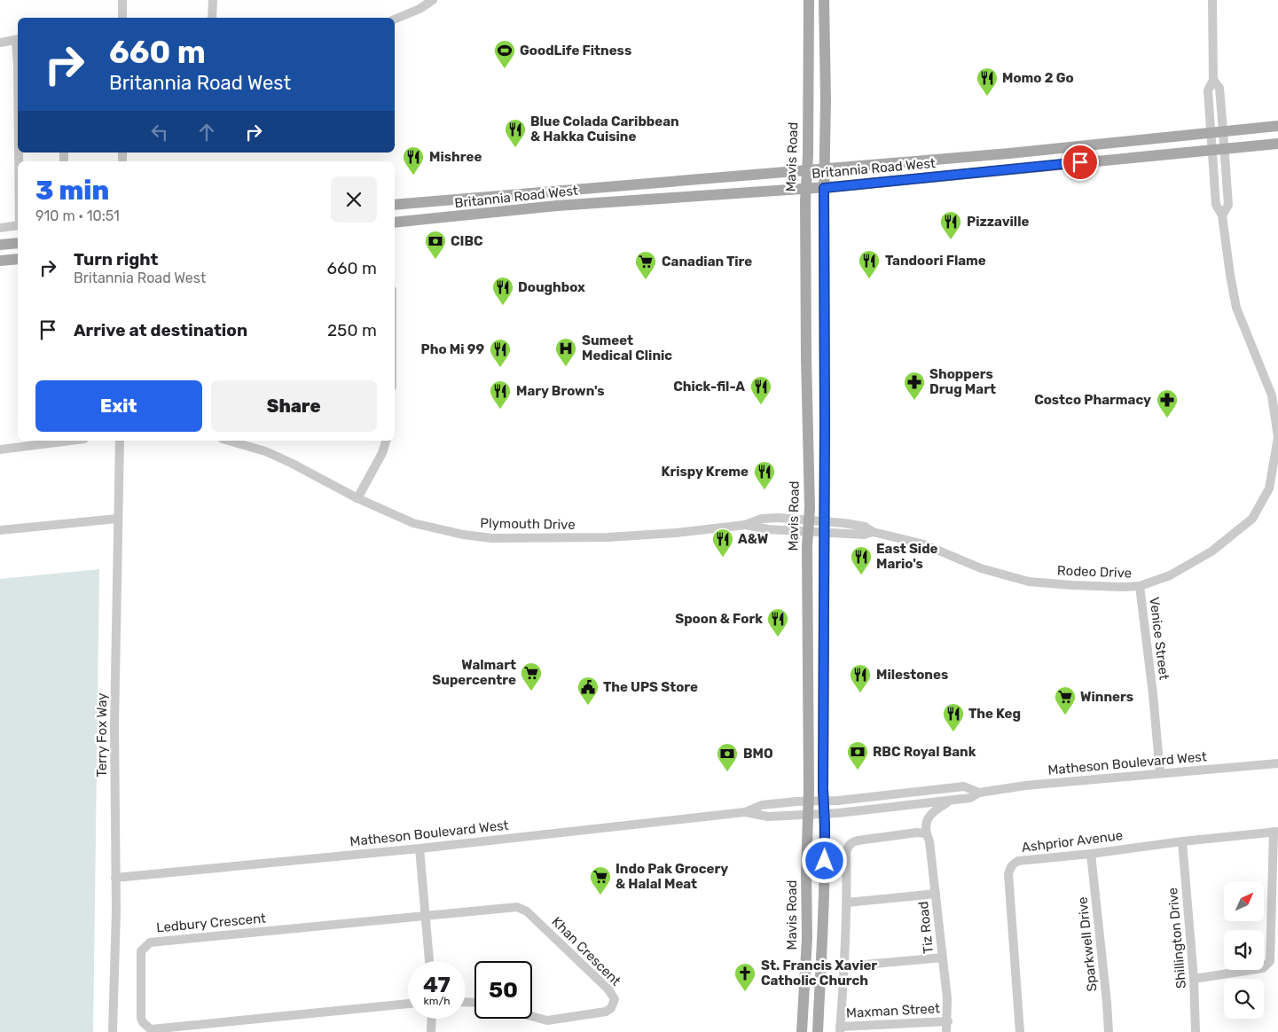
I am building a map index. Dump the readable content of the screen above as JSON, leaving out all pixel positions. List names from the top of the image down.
{
  "streets": {
    "main road": ["Mavis Road", "Britannia Road West"],
    "street": [
      "Plymouth Drive",
      "Rodeo Drive",
      "Venice Street",
      "Terry Fox Way",
      "Matheson Boulevard West",
      "Ashprior Avenue",
      "Ledbury Crescent",
      "Tiz Road",
      "Shillington Drive",
      "Sparkwell Drive",
      "Khan Crescent",
      "Maxman Street"
    ]
  },
  "crossings": [
    ["Mavis Road", "Britannia Road West"],
    ["Mavis Road", "Plymouth Drive"],
    ["Mavis Road", "Rodeo Drive"],
    ["Mavis Road", "Matheson Boulevard West"],
    ["Britannia Road West", "Rodeo Drive"],
    ["Plymouth Drive", "Rodeo Drive"],
    ["Rodeo Drive", "Venice Street"],
    ["Venice Street", "Matheson Boulevard West"],
    ["Terry Fox Way", "Matheson Boulevard West"],
    ["Ashprior Avenue", "Shillington Drive"],
    ["Ashprior Avenue", "Sparkwell Drive"],
    ["Ledbury Crescent", "Khan Crescent"],
    ["Tiz Road", "Maxman Street"]
  ],
  "places": {
    "sports": ["GoodLife Fitness"],
    "restaurant": [
      "Momo 2 Go",
      "Blue Colada Caribbean & Hakka Cuisine",
      "Mishree",
      "Pizzaville",
      "Tandoori Flame",
      "Doughbox",
      "Pho Mi 99",
      "Chick-fil-A",
      "Mary Brown's",
      "Krispy Kreme",
      "A&W",
      "East Side Mario's",
      "Spoon & Fork",
      "Milestones",
      "The Keg"
    ],
    "bank": ["CIBC", "RBC Royal Bank", "BMO"],
    "supermarket": [
      "Canadian Tire",
      "Walmart Supercentre",
      "Winners",
      "Indo Pak Grocery & Halal Meat"
    ],
    "hospital": ["Sumeet Medical Clinic"],
    "pharmacy": ["Shoppers Drug Mart", "Costco Pharmacy"],
    "public building": ["The UPS Store"],
    "church": ["St. Francis Xavier Catholic Church"]
  },
  "north": "top right",
  "page": {
    "turn": ["660 m", "Britannia Road West"],
    "heading": ["3 min", "910 m · 10:51"],
    "list": [
      {
        "name": "Turn right",
        "note": "Britannia Road West",
        "value": "660 m"
      },
      {
        "name": "Arrive at destination",
        "value": "250 m"
      }
    ],
    "buttons": ["Exit", "Share"],
    "speed": "47 km/h",
    "limit": "50"
  }
}
